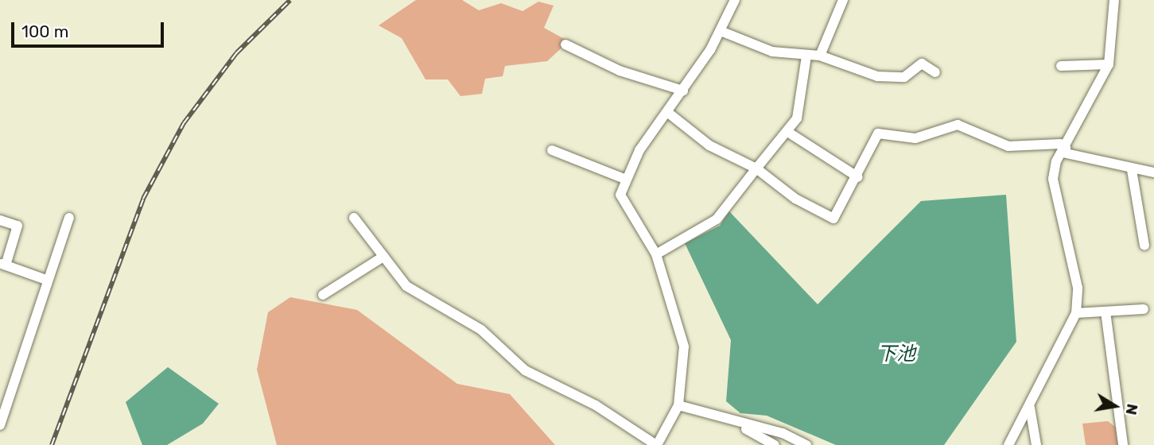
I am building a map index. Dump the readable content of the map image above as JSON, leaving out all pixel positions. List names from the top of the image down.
{
  "water": ["下池"],
  "scale_bar": "100 m",
  "north": "right"
}
